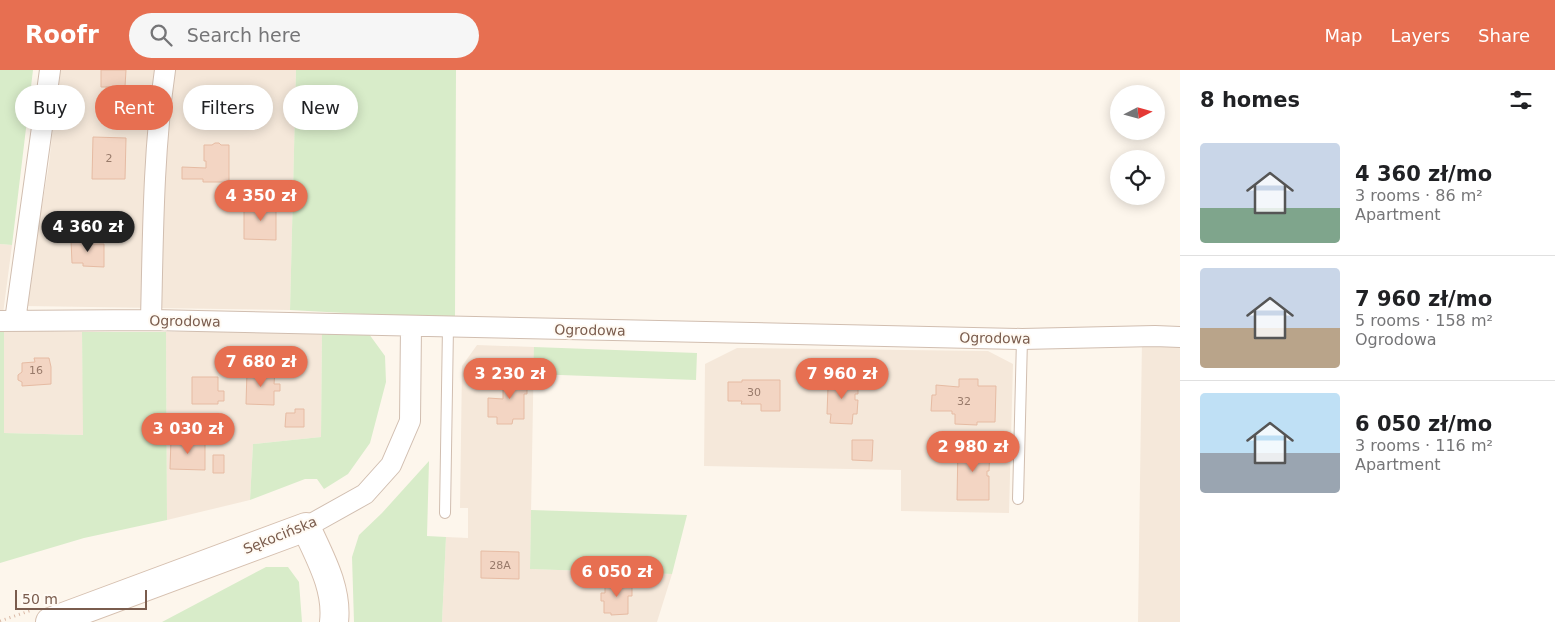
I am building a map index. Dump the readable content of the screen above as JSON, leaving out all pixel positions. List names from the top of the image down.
{
  "streets": {
    "street": ["Ogrodowa", "Sękocińska"]
  },
  "crossings": [
    ["Ogrodowa", "Sękocińska"]
  ],
  "house_numbers": [
    "2",
    "16",
    "30",
    "32",
    "28A"
  ],
  "scale_bar": "50 m",
  "north": "right",
  "page": {
    "header": "Roofr",
    "search": "Search here",
    "nav": ["Map", "Layers", "Share"],
    "heading": "8 homes",
    "chip": [
      "Buy",
      "Rent",
      "Filters",
      "New"
    ],
    "list": [
      {
        "name": "4 360 zł/mo",
        "note": "3 rooms · 86 m² · Apartment"
      },
      {
        "name": "7 960 zł/mo",
        "note": "5 rooms · 158 m² · Ogrodowa"
      },
      {
        "name": "6 050 zł/mo",
        "note": "3 rooms · 116 m² · Apartment"
      }
    ],
    "price": [
      "4 350 zł",
      "4 360 zł",
      "7 680 zł",
      "3 230 zł",
      "7 960 zł",
      "3 030 zł",
      "2 980 zł",
      "6 050 zł"
    ],
    "scale": "50 m"
  }
}
